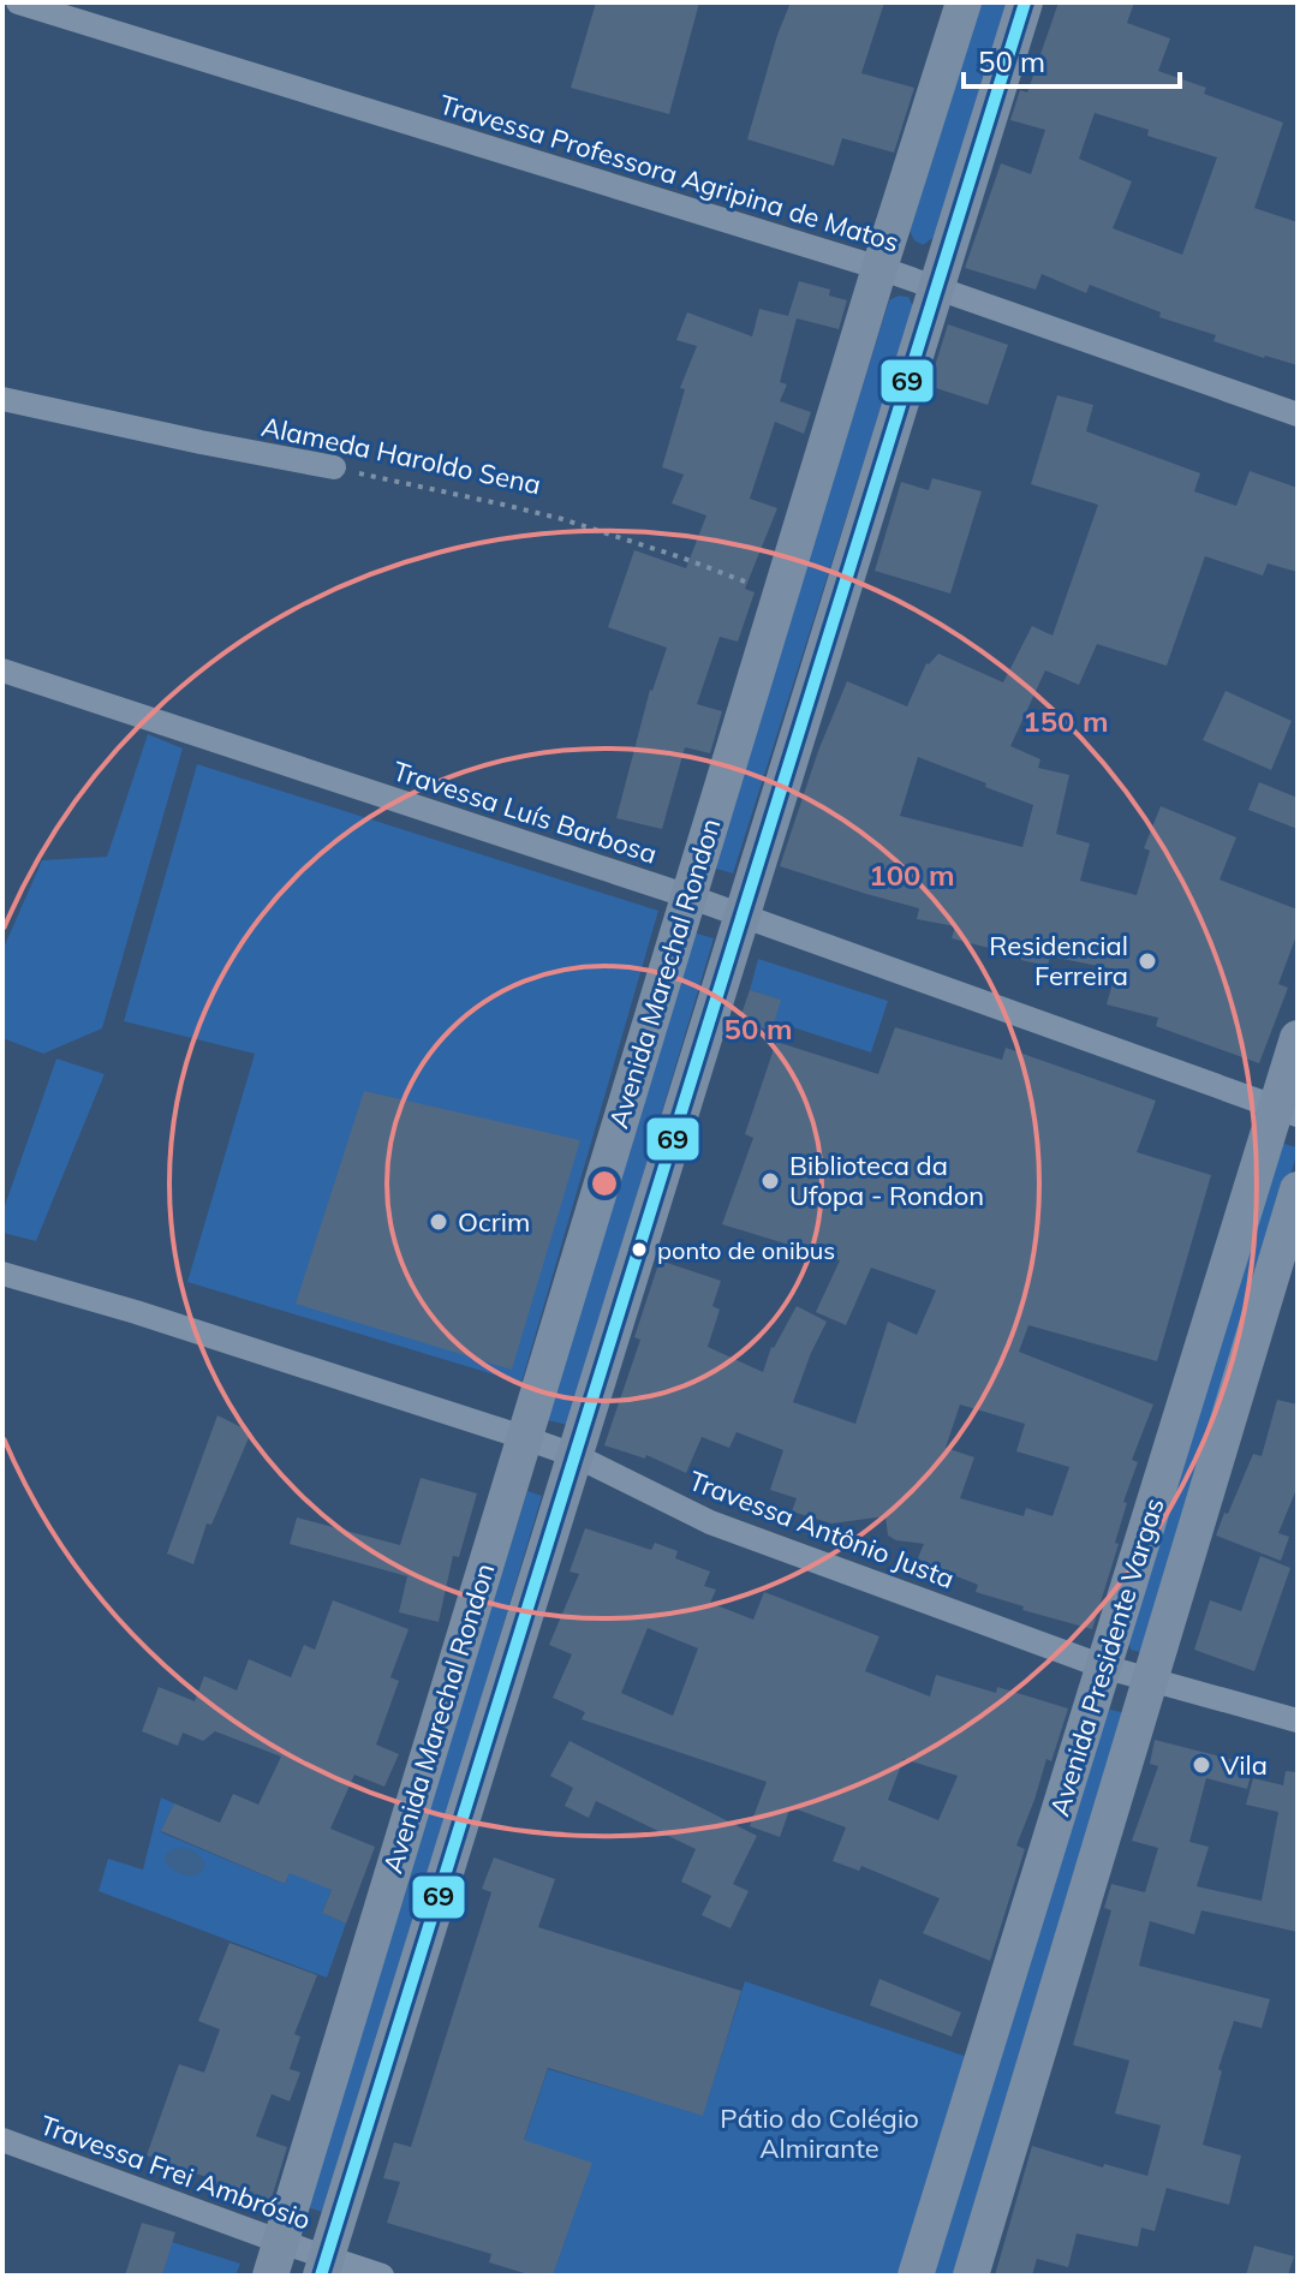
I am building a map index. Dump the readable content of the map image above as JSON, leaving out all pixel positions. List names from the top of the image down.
{
  "streets": {
    "street": [
      "Travessa Professora Agripina de Matos",
      "Alameda Haroldo Sena",
      "Travessa Luís Barbosa",
      "Avenida Marechal Rondon",
      "Travessa Antônio Justa",
      "Avenida Presidente Vargas",
      "Travessa Frei Ambrósio"
    ]
  },
  "crossings": [
    ["Travessa Professora Agripina de Matos", "Avenida Marechal Rondon"],
    ["Alameda Haroldo Sena", "Avenida Marechal Rondon"],
    ["Travessa Luís Barbosa", "Avenida Marechal Rondon"],
    ["Travessa Luís Barbosa", "Avenida Presidente Vargas"],
    ["Avenida Marechal Rondon", "Travessa Antônio Justa"],
    ["Avenida Marechal Rondon", "Travessa Frei Ambrósio"],
    ["Travessa Antônio Justa", "Avenida Presidente Vargas"]
  ],
  "parks": ["Pátio do Colégio Almirante"],
  "places": [
    "Residencial Ferreira",
    "Biblioteca da Ufopa - Rondon",
    "Ocrim",
    "ponto de onibus",
    "Vila"
  ],
  "lines": ["transit line 69"],
  "scale_bar": "50 m",
  "rings": ["150 m", "100 m", "50 m"]
}
